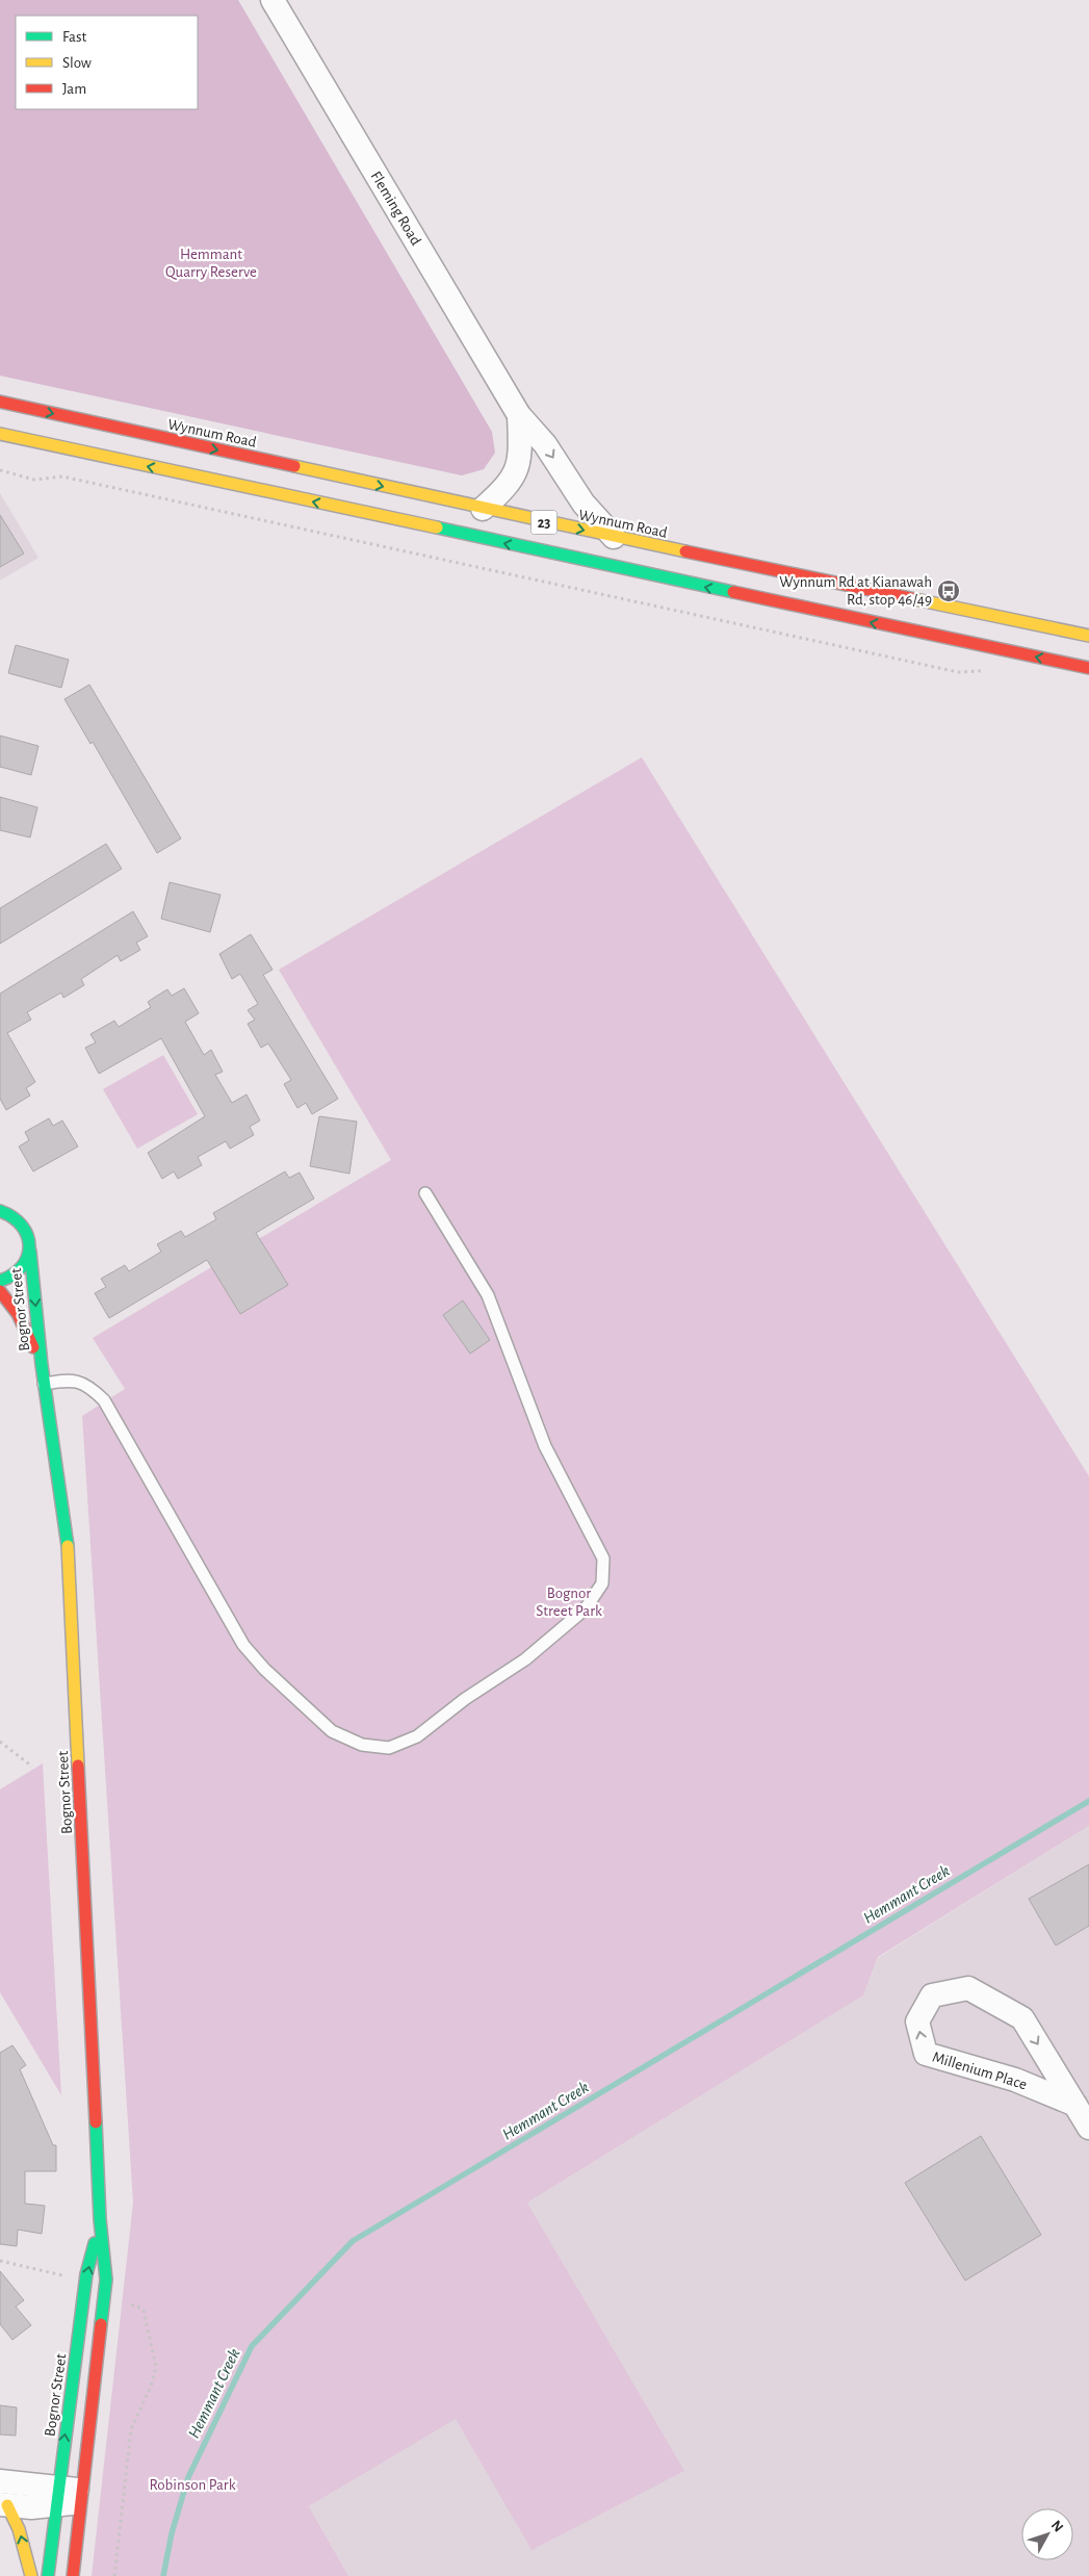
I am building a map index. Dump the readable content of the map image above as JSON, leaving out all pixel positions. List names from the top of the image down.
{
  "streets": {
    "main road": ["Wynnum Road", "23", "Bognor Street"],
    "street": ["Fleming Road", "Millenium Place"]
  },
  "crossings": [
    ["Fleming Road", "Wynnum Road"]
  ],
  "water": ["Hemmant Creek"],
  "parks": ["Hemmant Quarry Reserve", "Bognor Street Park", "Robinson Park"],
  "places": {
    "bus stop": ["Wynnum Rd at Kianawah Rd, stop 46/49"]
  },
  "legend": ["Fast", "Slow", "Jam"],
  "north": "top right"
}
